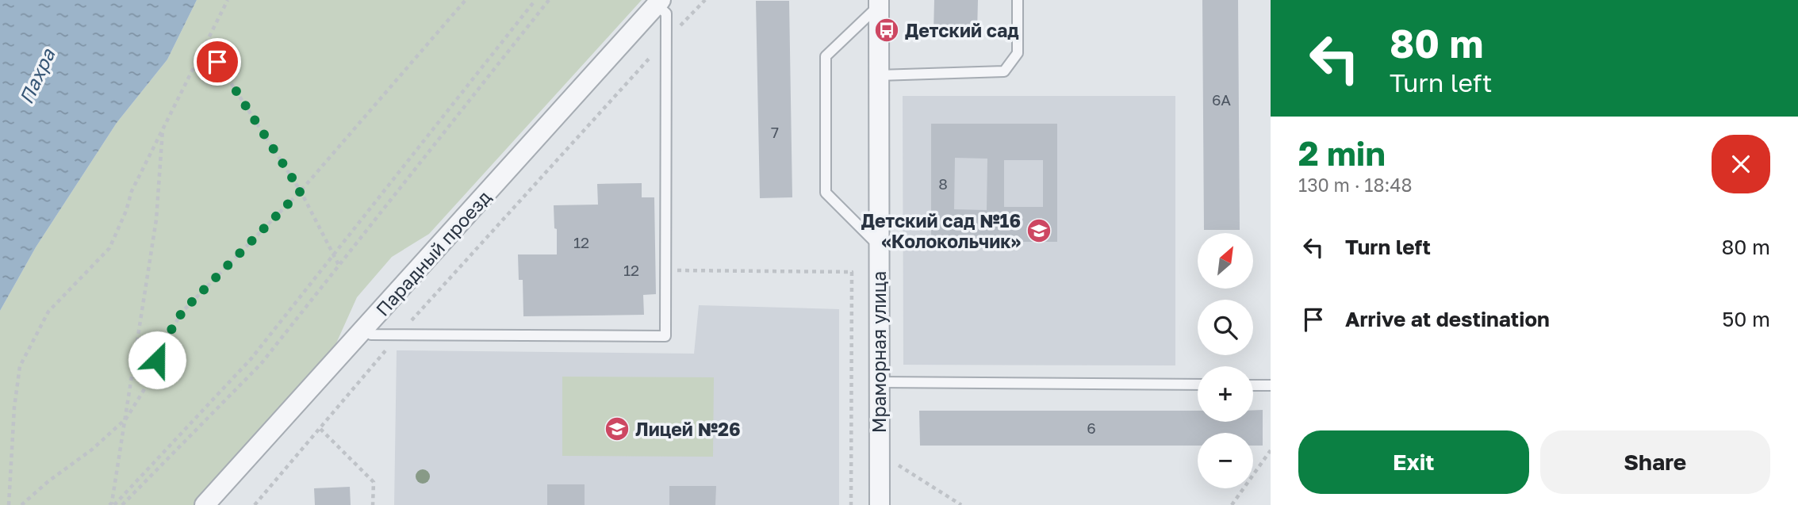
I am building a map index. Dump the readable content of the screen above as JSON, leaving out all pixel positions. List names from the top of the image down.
{
  "streets": {
    "street": ["Парадный проезд", "Мраморная улица"]
  },
  "water": ["Пахра"],
  "places": {
    "bus stop": ["Детский сад"],
    "school or university": ["Детский сад №16 «Колокольчик»", "Лицей №26"]
  },
  "house_numbers": [
    "6А",
    "7",
    "8",
    "12",
    "12",
    "6"
  ],
  "north": "top right",
  "page": {
    "turn": ["80 m", "Turn left"],
    "heading": ["2 min", "130 m · 18:48"],
    "list": [
      {
        "name": "Turn left",
        "value": "80 m"
      },
      {
        "name": "Arrive at destination",
        "value": "50 m"
      }
    ],
    "map_buttons": ["+", "−"],
    "buttons": ["Exit", "Share"]
  }
}
